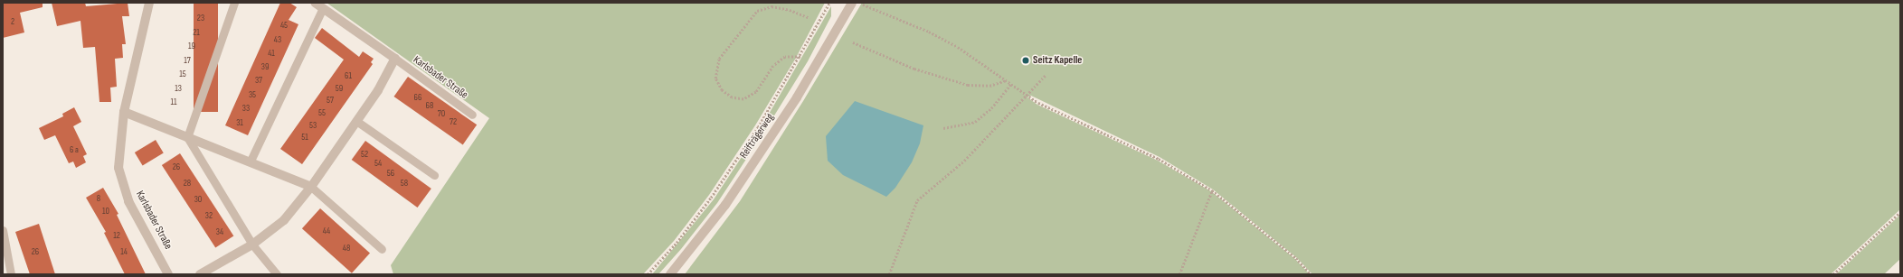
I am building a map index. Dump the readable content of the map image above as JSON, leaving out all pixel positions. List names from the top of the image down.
{
  "streets": {
    "street": ["Karlsbader Straße", "Reifträgerweg"]
  },
  "places": ["Seitz Kapelle"],
  "house_numbers": [
    "23",
    "2",
    "45",
    "21",
    "43",
    "19",
    "41",
    "17",
    "39",
    "15",
    "61",
    "37",
    "13",
    "59",
    "35",
    "66",
    "57",
    "11",
    "68",
    "33",
    "55",
    "70",
    "72",
    "31",
    "53",
    "51",
    "6 a",
    "52",
    "54",
    "26",
    "56",
    "28",
    "58",
    "8",
    "30",
    "10",
    "32",
    "44",
    "34",
    "12",
    "48",
    "26",
    "14"
  ]
}
